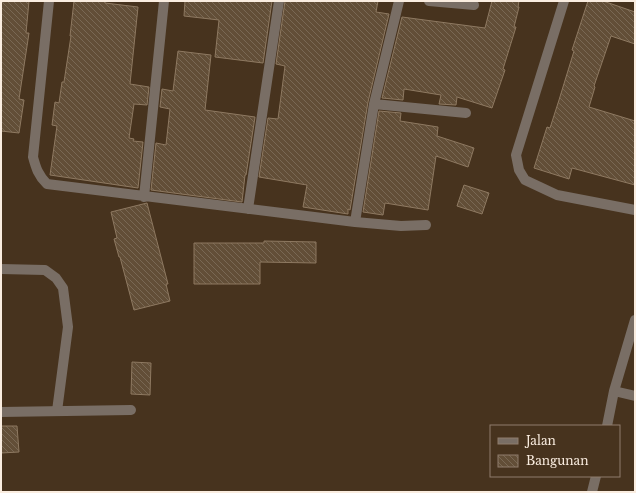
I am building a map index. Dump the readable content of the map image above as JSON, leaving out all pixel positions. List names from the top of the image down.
{
  "legend": ["Jalan", "Bangunan"]
}
